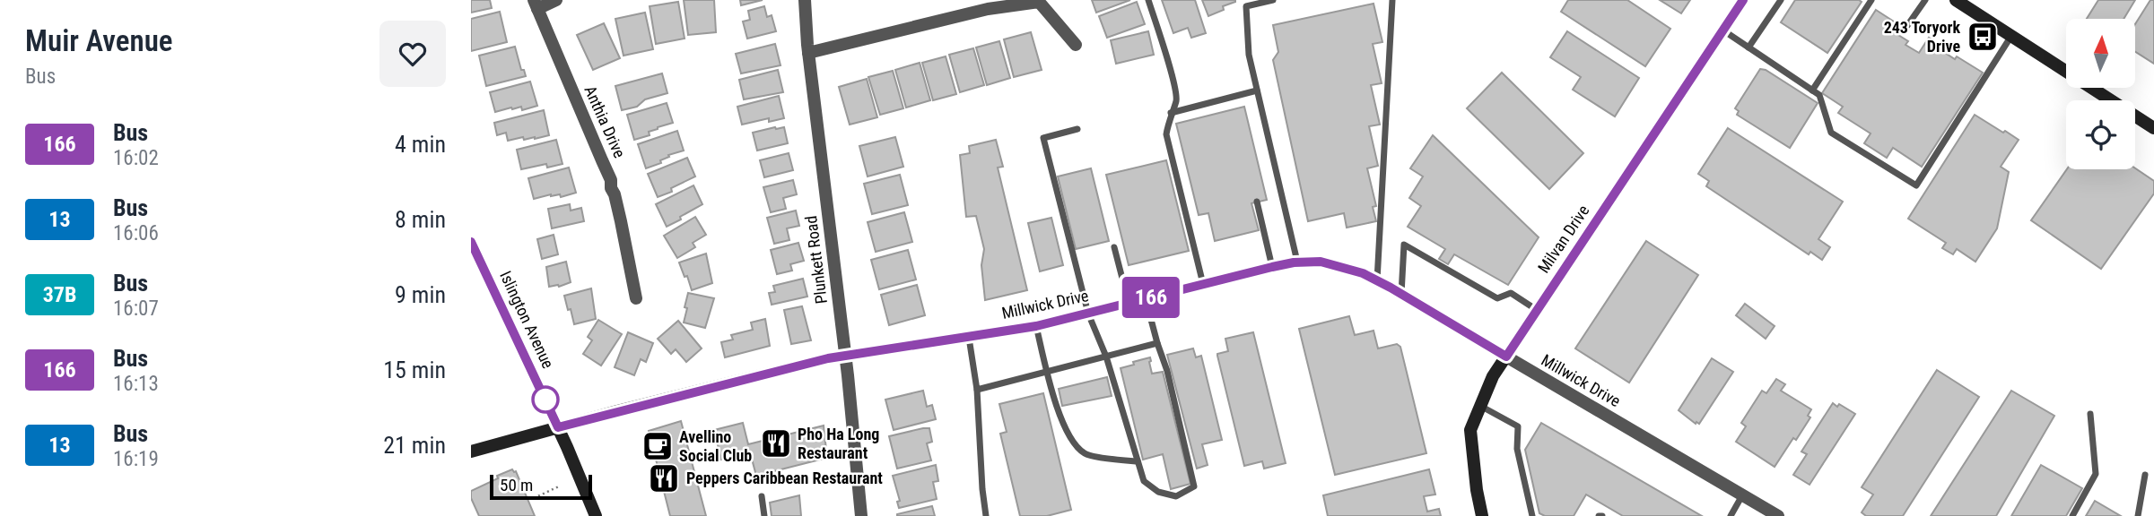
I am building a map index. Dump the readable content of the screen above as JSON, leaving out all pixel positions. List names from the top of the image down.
{
  "streets": {
    "street": [
      "Anthia Drive",
      "Milvan Drive",
      "Plunkett Road",
      "Millwick Drive",
      "Islington Avenue"
    ]
  },
  "crossings": [
    ["Milvan Drive", "Millwick Drive"],
    ["Plunkett Road", "Millwick Drive"],
    ["Millwick Drive", "Islington Avenue"]
  ],
  "places": {
    "bus stop": ["243 Toryork Drive"],
    "restaurant": ["Pho Ha Long Restaurant", "Peppers Caribbean Restaurant"],
    "cafe": ["Avellino Social Club"]
  },
  "lines": ["bus line 166"],
  "scale_bar": "50 m",
  "north": "top",
  "page": {
    "heading": ["Muir Avenue", "Bus"],
    "on_map": "166",
    "list": [
      {
        "mark": "166",
        "name": "Bus",
        "note": "16:02",
        "value": "4 min"
      },
      {
        "mark": "13",
        "name": "Bus",
        "note": "16:06",
        "value": "8 min"
      },
      {
        "mark": "37B",
        "name": "Bus",
        "note": "16:07",
        "value": "9 min"
      },
      {
        "mark": "166",
        "name": "Bus",
        "note": "16:13",
        "value": "15 min"
      },
      {
        "mark": "13",
        "name": "Bus",
        "note": "16:19",
        "value": "21 min"
      }
    ],
    "scale": "50 m"
  }
}
